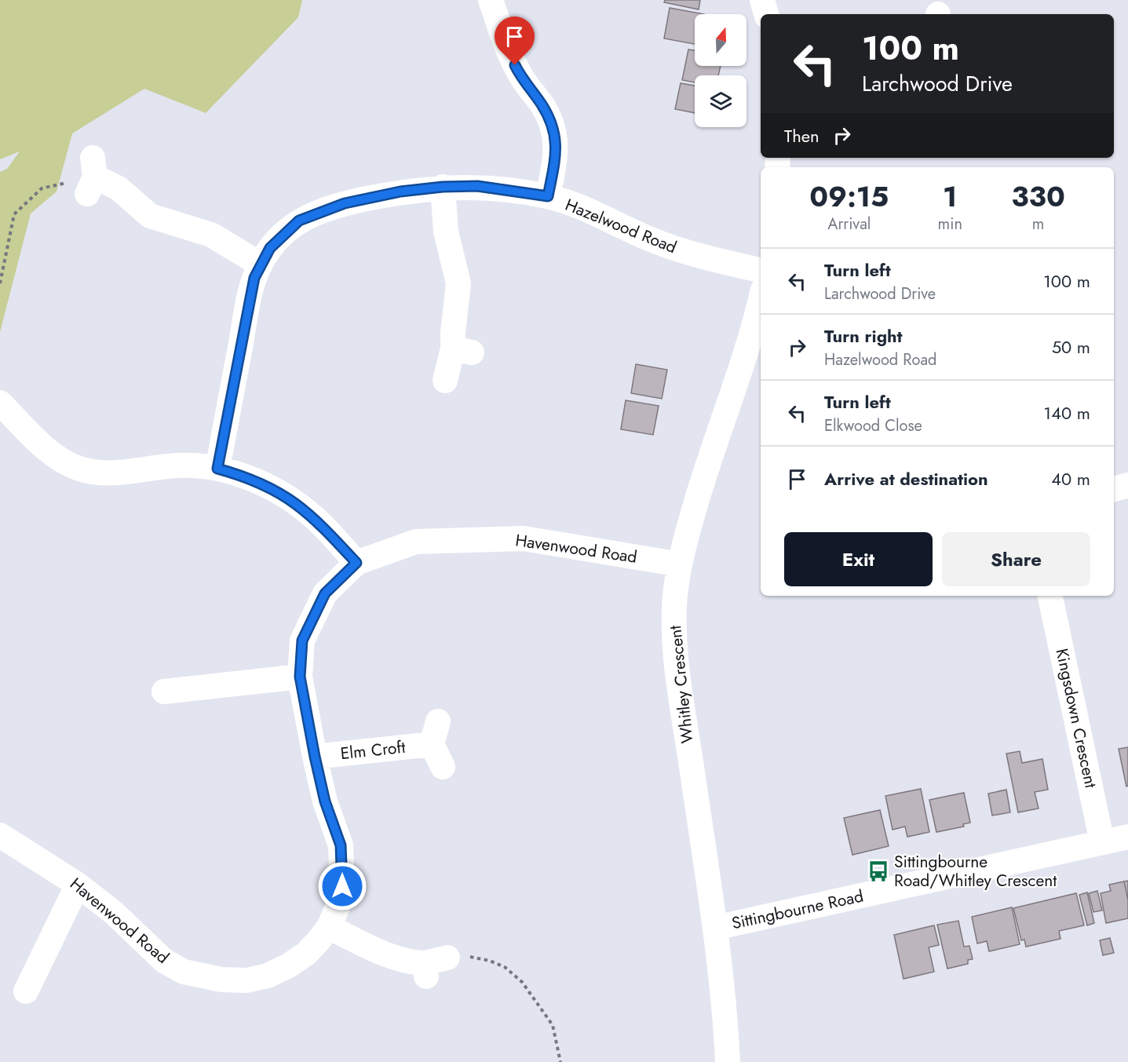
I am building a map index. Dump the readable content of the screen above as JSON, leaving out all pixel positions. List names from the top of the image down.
{
  "streets": {
    "street": [
      "Hazelwood Road",
      "Havenwood Road",
      "Whitley Crescent",
      "Kingsdown Crescent",
      "Elm Croft",
      "Sittingbourne Road"
    ]
  },
  "crossings": [
    ["Havenwood Road", "Whitley Crescent"],
    ["Havenwood Road", "Elm Croft"],
    ["Whitley Crescent", "Sittingbourne Road"],
    ["Kingsdown Crescent", "Sittingbourne Road"]
  ],
  "places": {
    "bus stop": ["Sittingbourne Road/Whitley Crescent"]
  },
  "north": "top",
  "page": {
    "turn": ["100 m", "Larchwood Drive"],
    "then": "Then",
    "eta": [
      "09:15",
      "Arrival",
      "1",
      "min",
      "330",
      "m"
    ],
    "list": [
      {
        "name": "Turn left",
        "note": "Larchwood Drive",
        "value": "100 m"
      },
      {
        "name": "Turn right",
        "note": "Hazelwood Road",
        "value": "50 m"
      },
      {
        "name": "Turn left",
        "note": "Elkwood Close",
        "value": "140 m"
      },
      {
        "name": "Arrive at destination",
        "value": "40 m"
      }
    ],
    "buttons": ["Exit", "Share"]
  }
}
